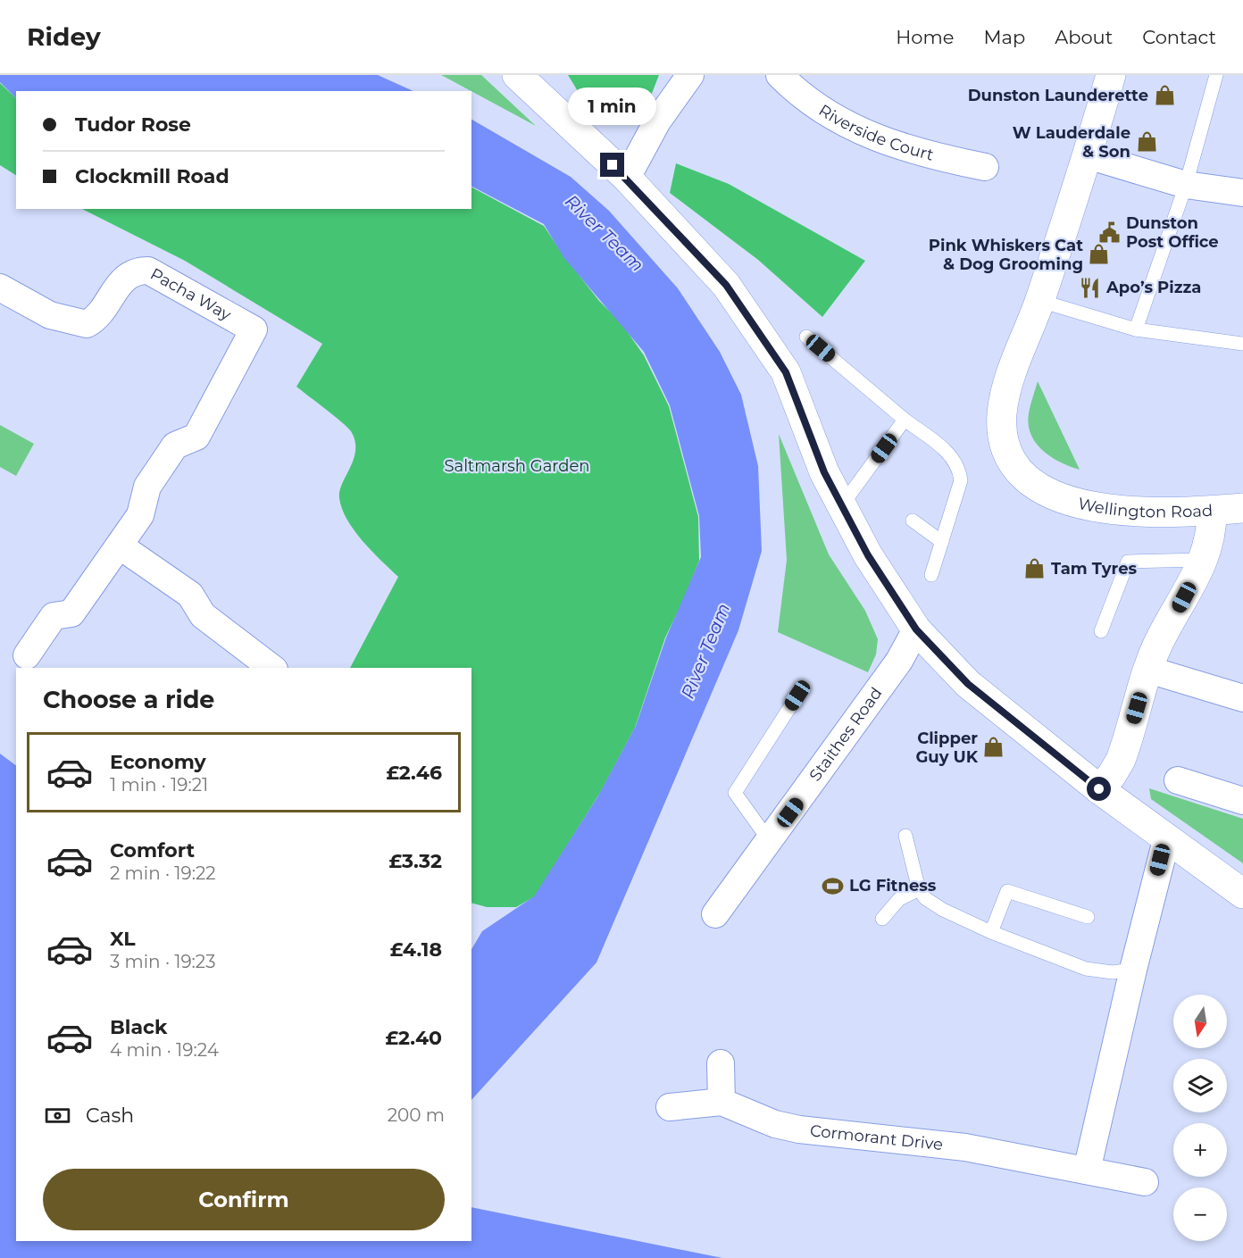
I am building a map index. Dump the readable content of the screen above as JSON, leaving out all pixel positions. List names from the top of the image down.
{
  "streets": {
    "main road": ["Wellington Road"],
    "street": [
      "Riverside Court",
      "Pacha Way",
      "Staithes Road",
      "Cormorant Drive"
    ]
  },
  "water": ["River Team"],
  "parks": ["Saltmarsh Garden"],
  "places": {
    "shop": [
      "Dunston Launderette",
      "W Lauderdale & Son",
      "Pink Whiskers Cat & Dog Grooming",
      "Tam Tyres",
      "Clipper Guy UK"
    ],
    "public building": ["Dunston Post Office"],
    "restaurant": ["Apo’s Pizza"],
    "sports": ["LG Fitness"]
  },
  "north": "bottom",
  "page": {
    "header": "Ridey",
    "nav": [
      "Home",
      "Map",
      "About",
      "Contact"
    ],
    "bubble": "1 min",
    "banner": ["Tudor Rose", "Clockmill Road"],
    "heading": "Choose a ride",
    "list": [
      {
        "name": "Economy",
        "note": "1 min · 19:21",
        "value": "£2.46"
      },
      {
        "name": "Comfort",
        "note": "2 min · 19:22",
        "value": "£3.32"
      },
      {
        "name": "XL",
        "note": "3 min · 19:23",
        "value": "£4.18"
      },
      {
        "name": "Black",
        "note": "4 min · 19:24",
        "value": "£2.40"
      }
    ],
    "map_buttons": ["+", "−"],
    "pay": ["Cash", "200 m"],
    "buttons": "Confirm"
  }
}
